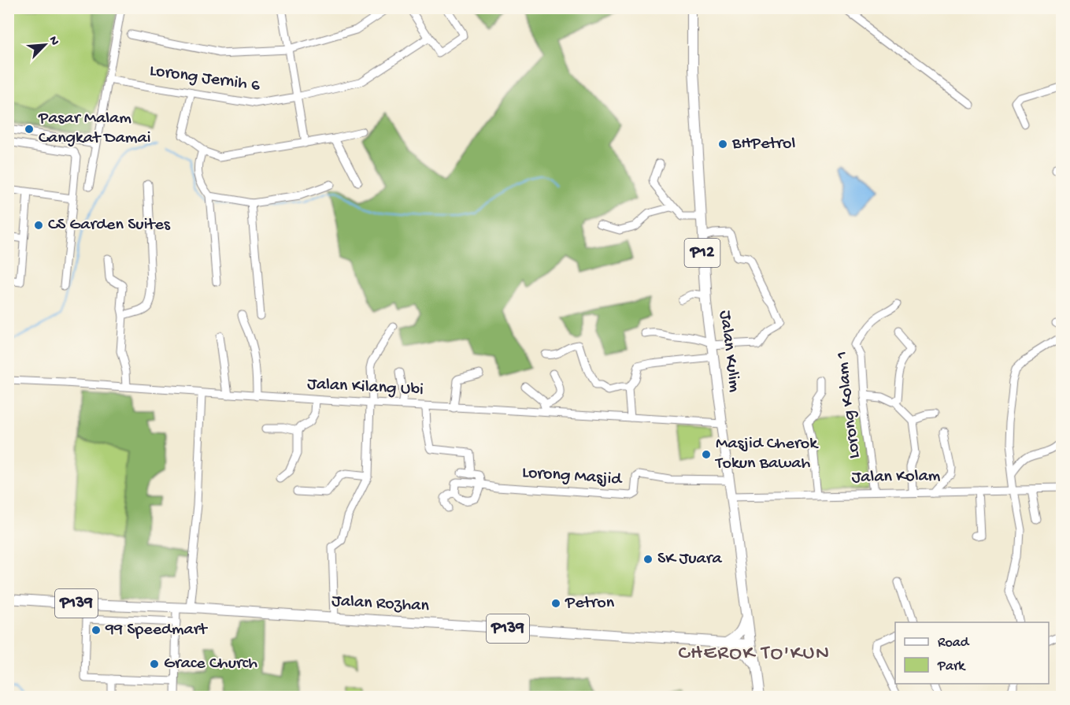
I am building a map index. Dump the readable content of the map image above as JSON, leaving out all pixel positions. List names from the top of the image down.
{
  "streets": {
    "main road": [
      "P12",
      "Jalan Kulim",
      "P139",
      "Jalan Rozhan"
    ],
    "street": [
      "Lorong Jernih 6",
      "Jalan Kilang Ubi",
      "Lorong Kolam 1",
      "Lorong Masjid",
      "Jalan Kolam"
    ]
  },
  "crossings": [
    ["Jalan Kulim", "Jalan Kilang Ubi"],
    ["Jalan Kulim", "Lorong Masjid"],
    ["Jalan Kulim", "Jalan Kolam"],
    ["Jalan Kulim", "Jalan Rozhan"],
    ["Lorong Kolam 1", "Jalan Kolam"]
  ],
  "districts": ["CHEROK TO'KUN"],
  "places": [
    "Pasar Malam Cangkat Damai",
    "BHPetrol",
    "CS Garden Suites",
    "Masjid Cherok Tokun Bawah",
    "SK Juara",
    "Petron",
    "99 Speedmart",
    "Grace Church"
  ],
  "legend": ["Road", "Park"],
  "north": "top right"
}
